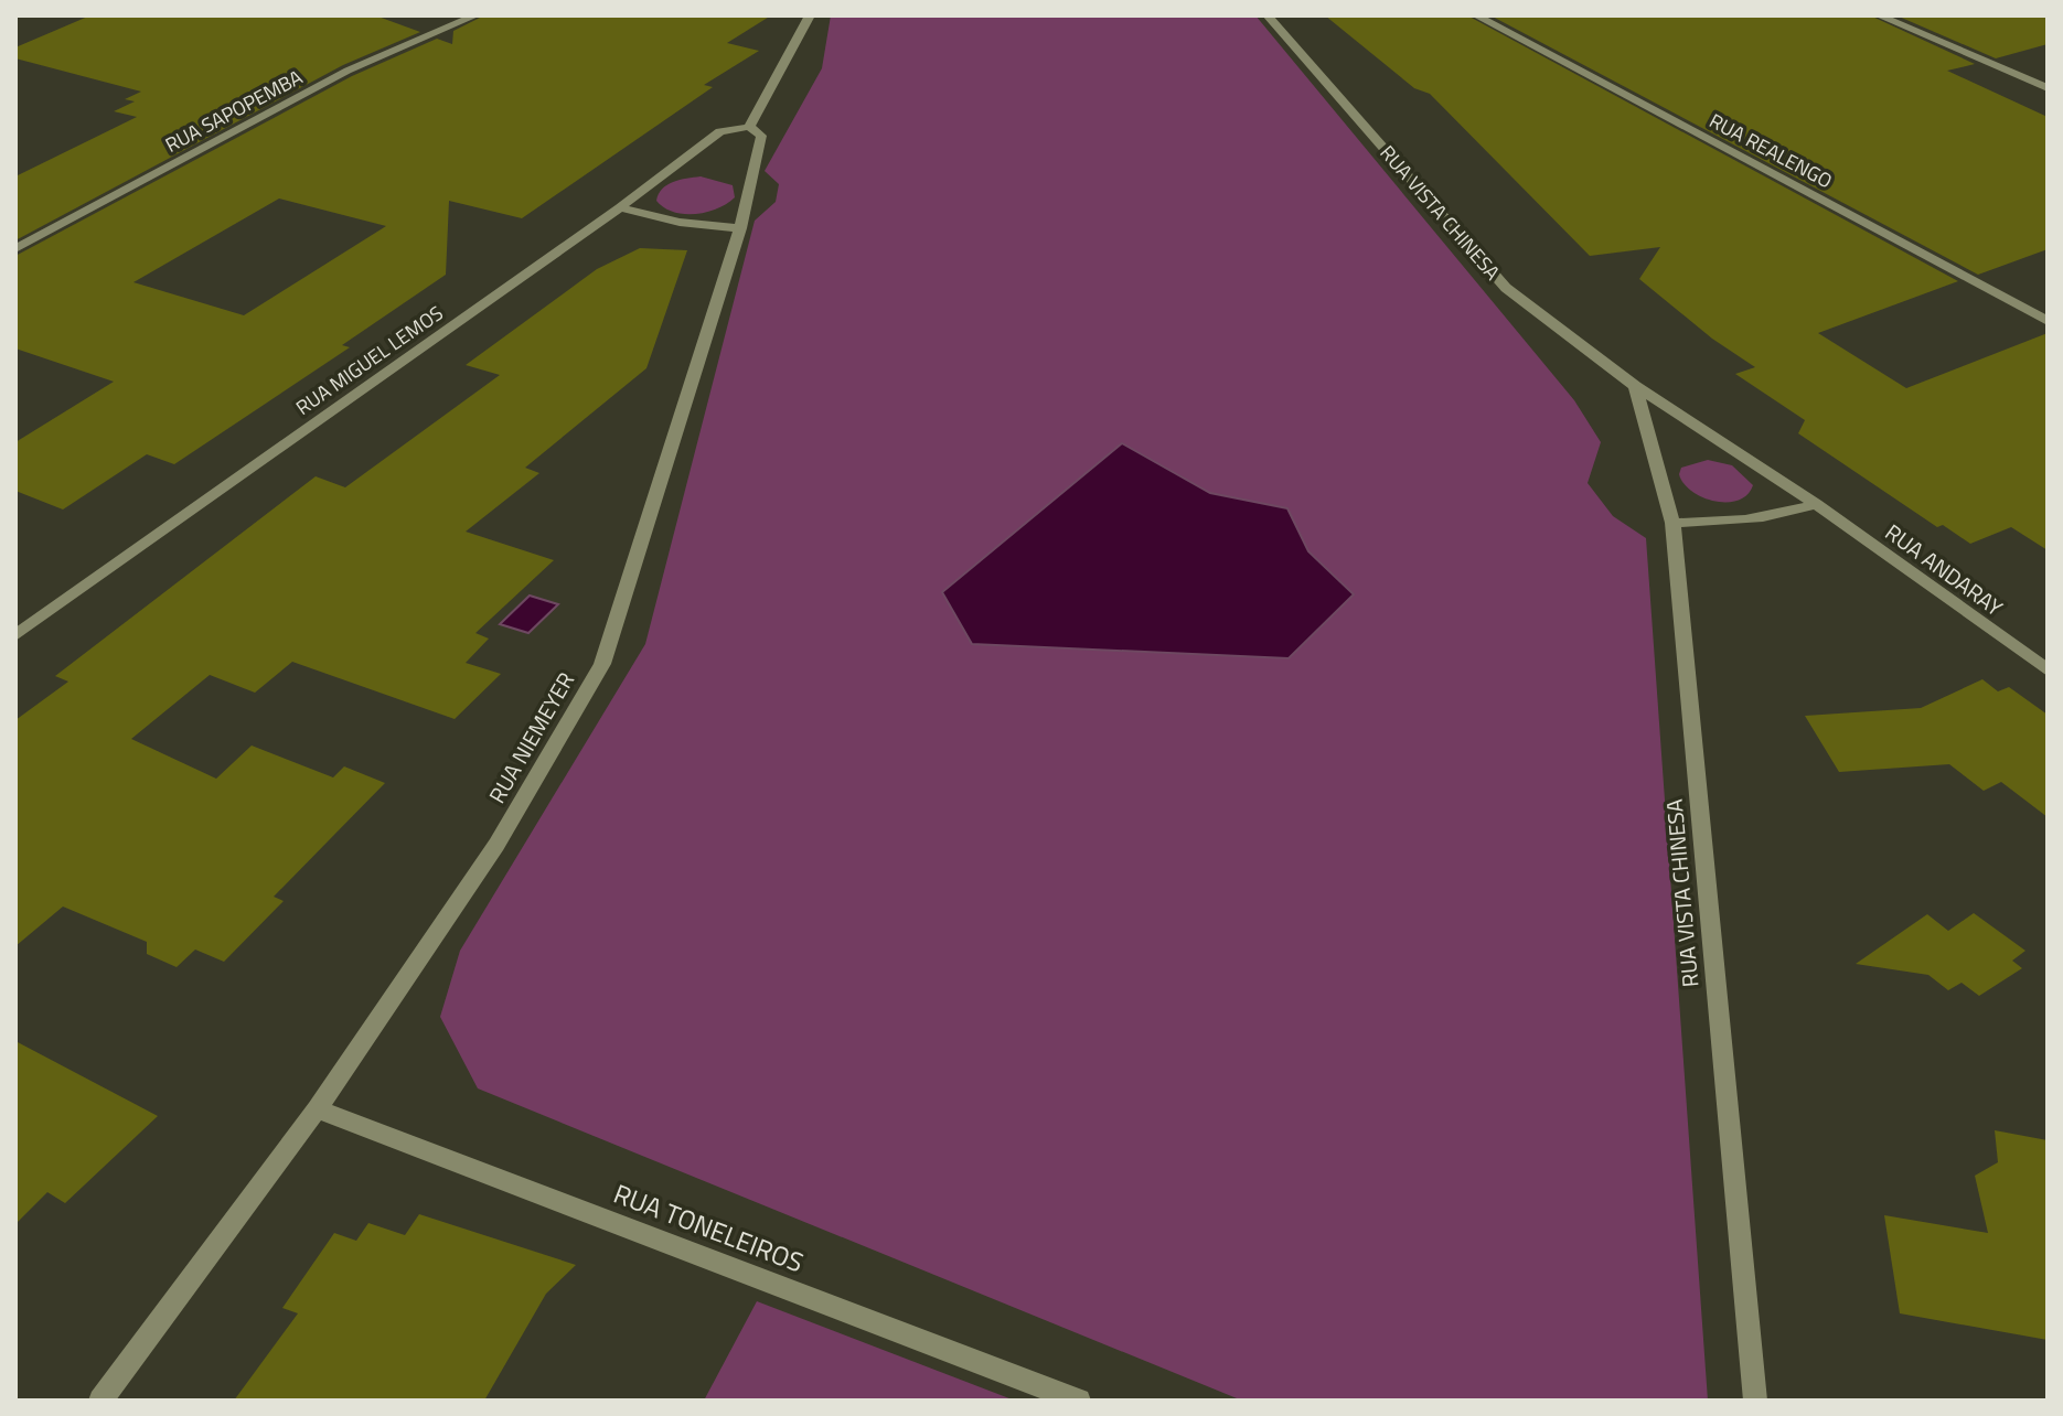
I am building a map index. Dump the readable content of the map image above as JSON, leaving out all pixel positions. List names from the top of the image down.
{
  "streets": {
    "street": [
      "RUA SAPOPEMBA",
      "RUA REALENGO",
      "RUA VISTA CHINESA",
      "RUA MIGUEL LEMOS",
      "RUA ANDARAY",
      "RUA NIEMEYER",
      "RUA TONELEIROS"
    ]
  },
  "crossings": [
    ["RUA VISTA CHINESA", "RUA ANDARAY"],
    ["RUA MIGUEL LEMOS", "RUA NIEMEYER"],
    ["RUA NIEMEYER", "RUA TONELEIROS"]
  ]
}
